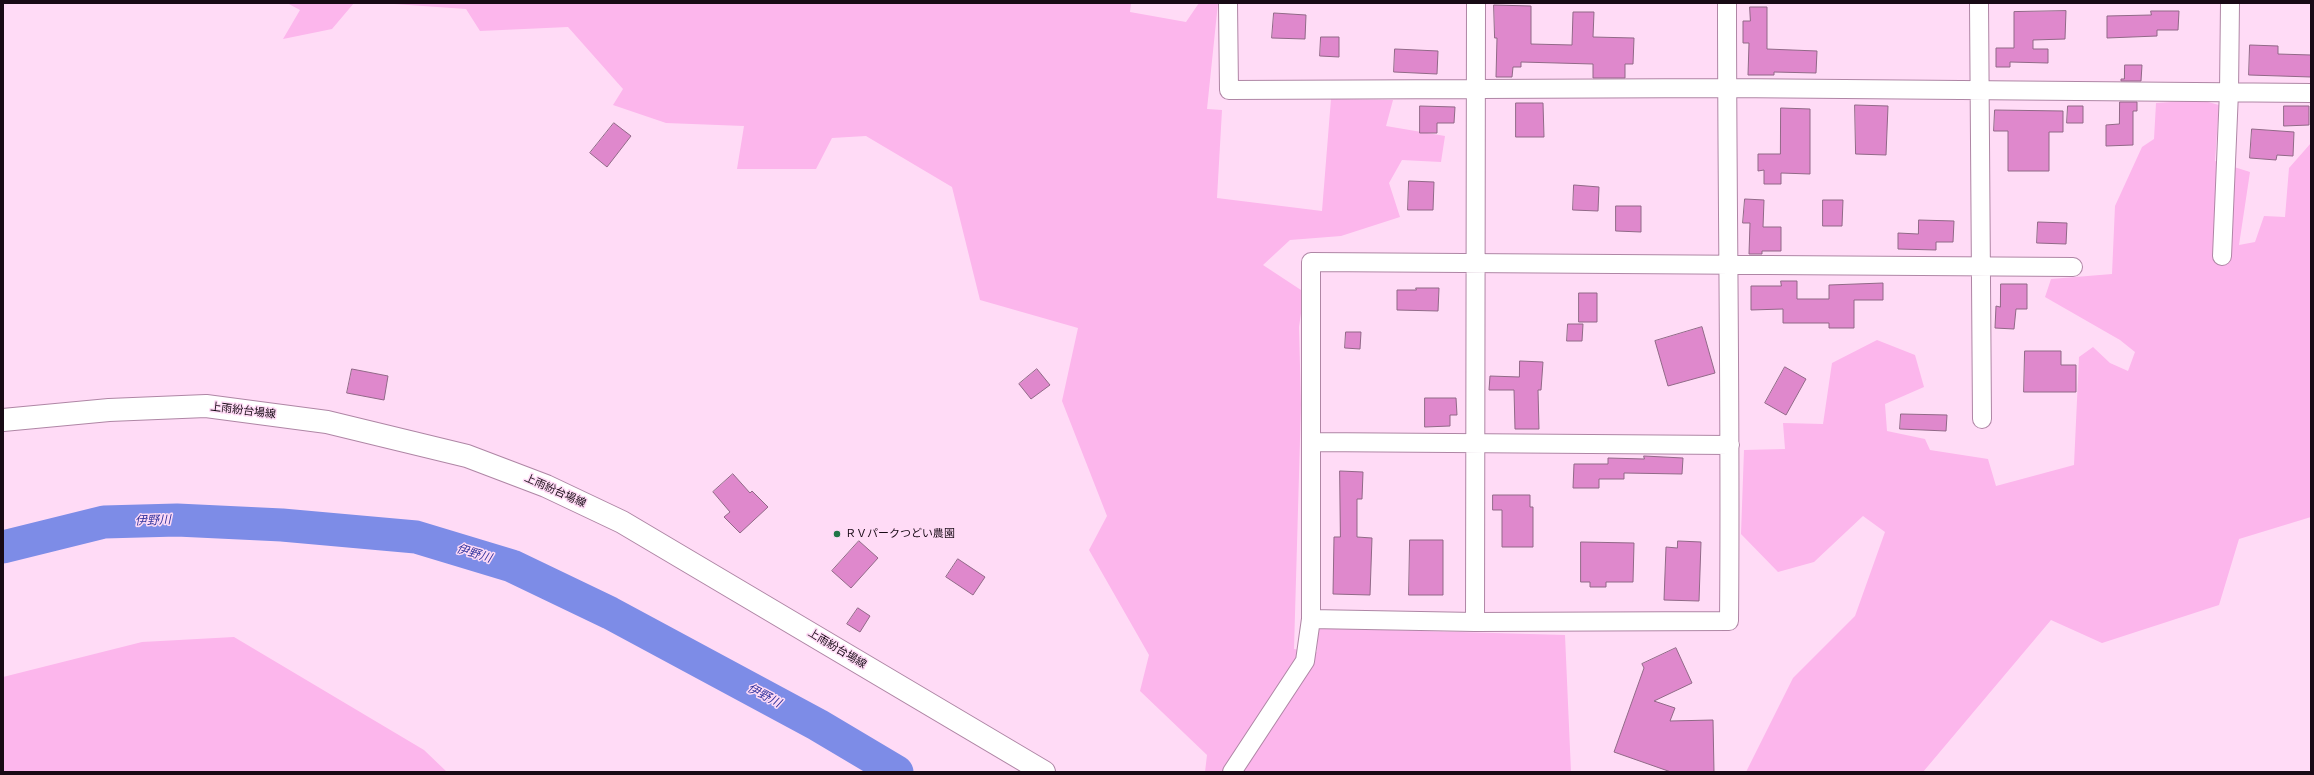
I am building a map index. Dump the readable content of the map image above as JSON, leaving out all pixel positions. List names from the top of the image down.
{
  "streets": {
    "main road": ["上雨紛台場線"]
  },
  "water": ["伊野川"],
  "places": ["ＲＶパークつどい農園"]
}
